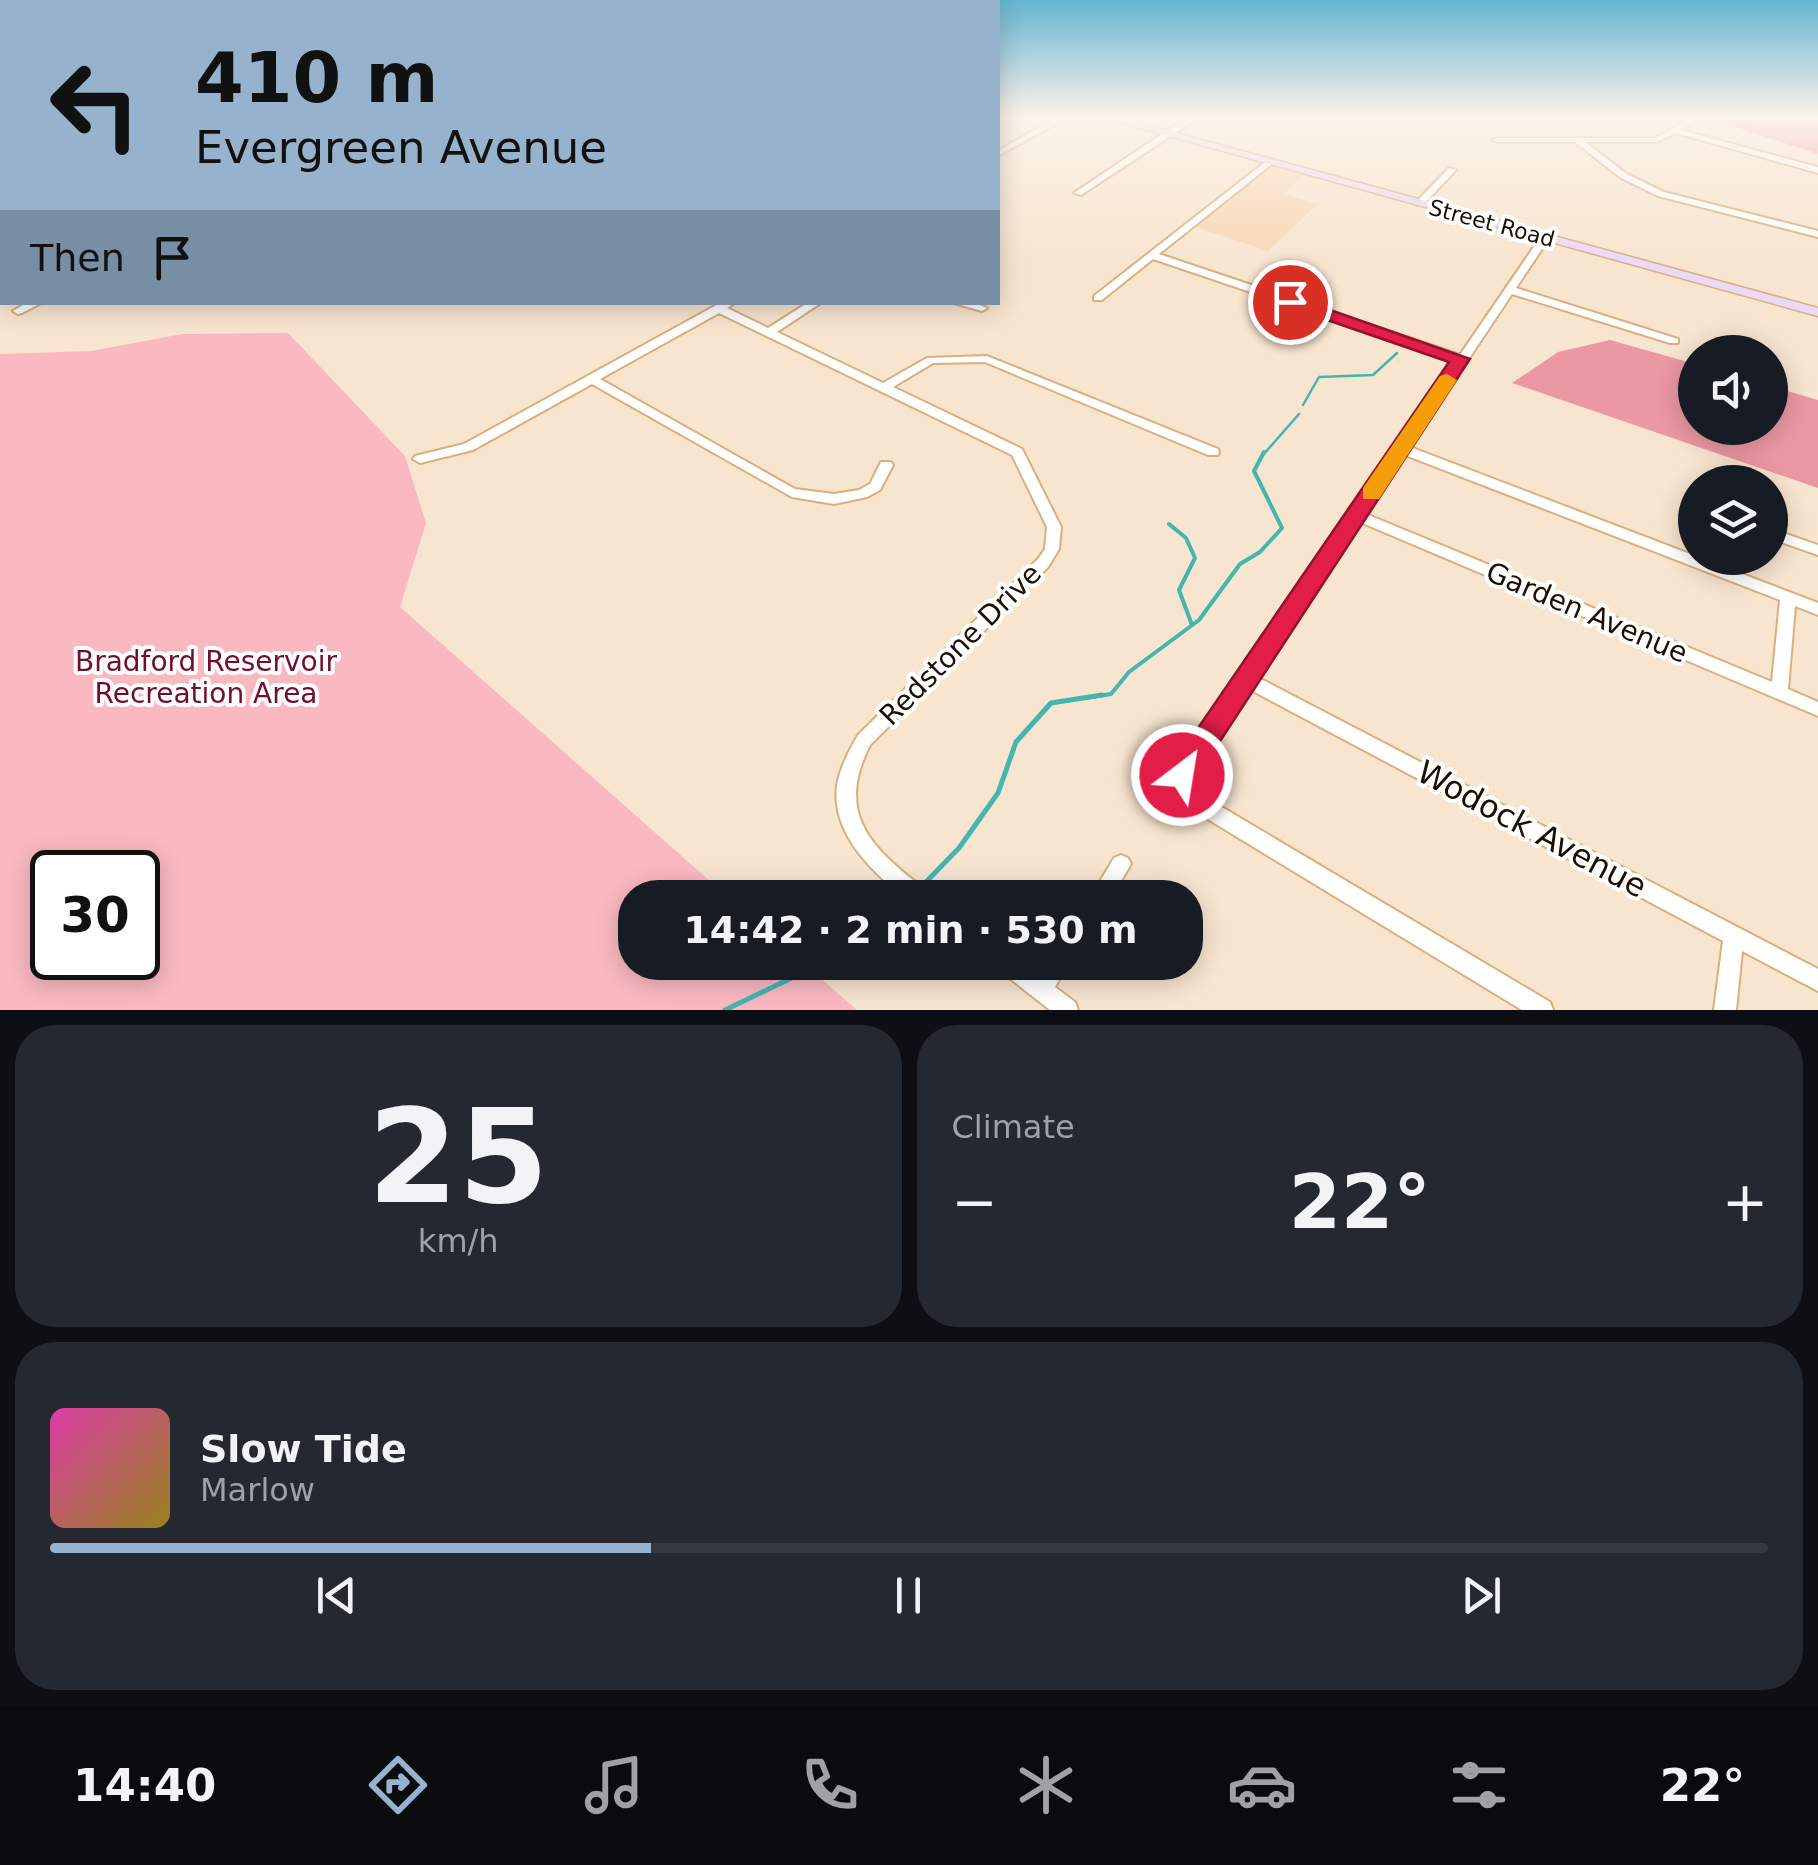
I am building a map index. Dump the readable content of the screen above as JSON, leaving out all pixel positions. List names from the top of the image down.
{
  "streets": {
    "main road": ["Street Road"],
    "street": ["Garden Avenue", "Redstone Drive", "Wodock Avenue"]
  },
  "parks": ["Bradford Reservoir Recreation Area"],
  "page": {
    "turn": ["410 m", "Evergreen Avenue"],
    "then": "Then",
    "limit": "30",
    "trip": "14:42 · 2 min · 530 m",
    "tile": [
      ["25", "km/h"],
      "Climate"
    ],
    "heat": ["−", "22°", "+"],
    "song": ["Slow Tide", "Marlow"],
    "tabs": ["14:40", "22°"]
  }
}
